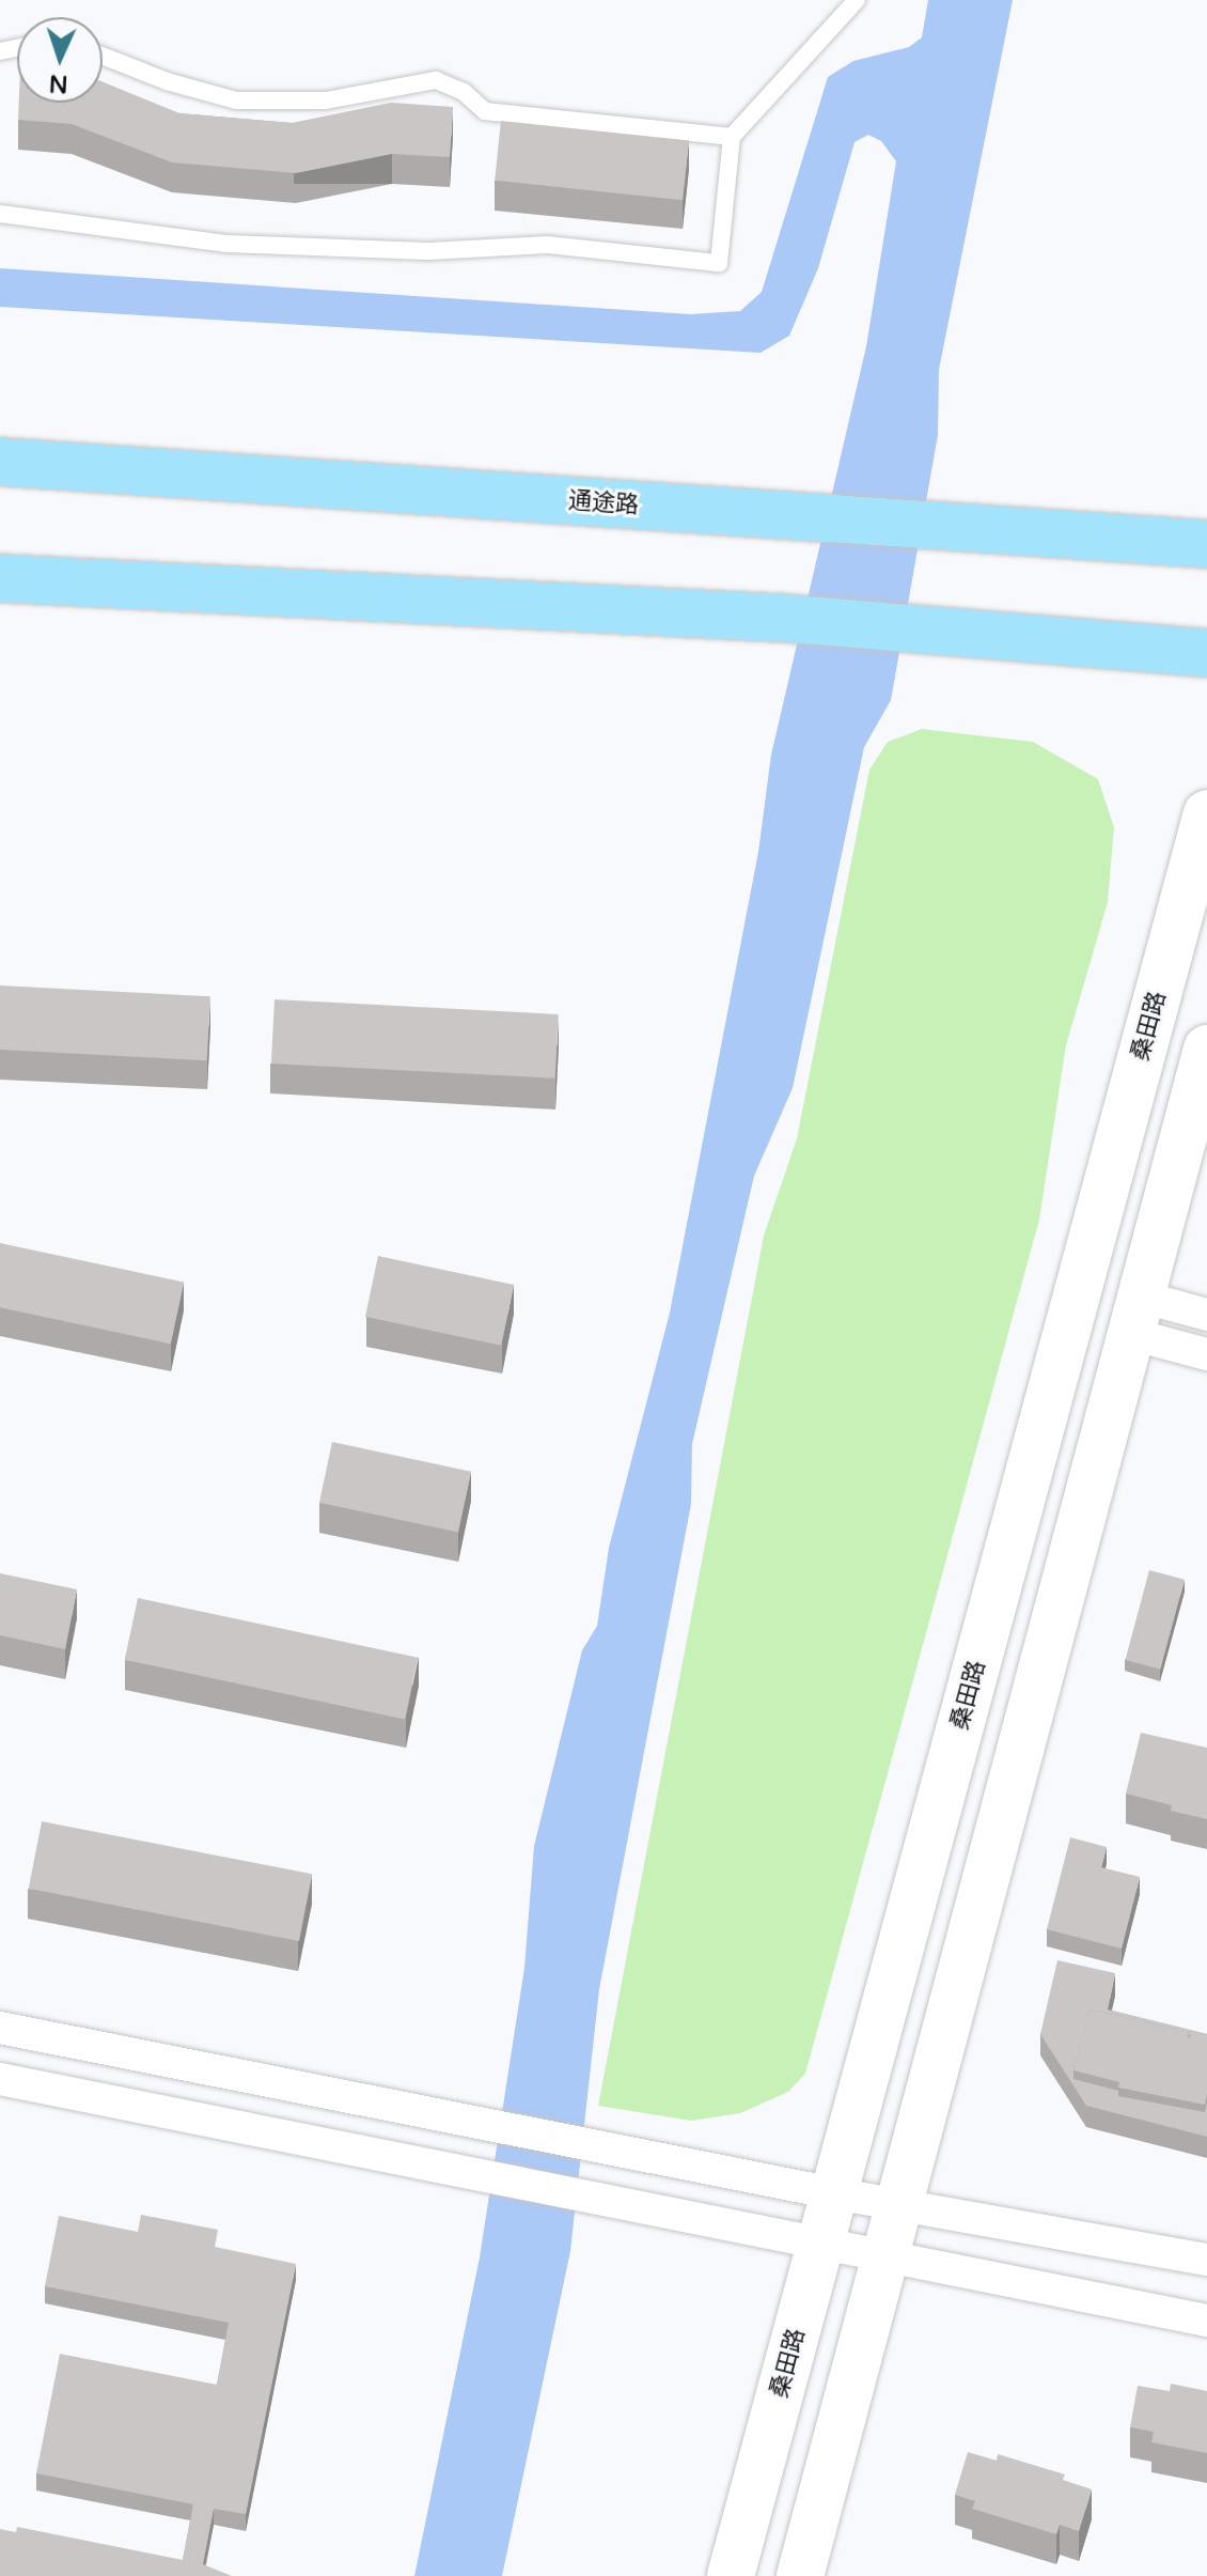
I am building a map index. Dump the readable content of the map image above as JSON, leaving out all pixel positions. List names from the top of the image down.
{
  "streets": {
    "main road": ["通途路", "桑田路"]
  },
  "north": "bottom"
}
